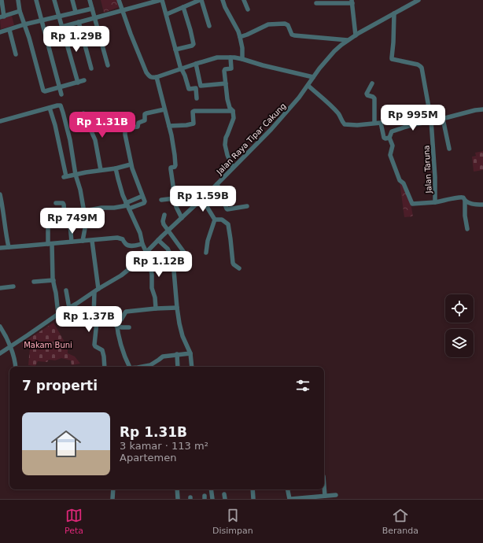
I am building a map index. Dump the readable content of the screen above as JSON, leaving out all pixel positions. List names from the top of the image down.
{
  "streets": {
    "street": ["Jalan Raya Tipar Cakung", "Jalan Taruna"]
  },
  "crossings": [
    ["Jalan Raya Tipar Cakung", "Jalan Taruna"]
  ],
  "parks": ["Makam Buni"],
  "page": {
    "price": [
      "Rp 1.29B",
      "Rp 995M",
      "Rp 1.31B",
      "Rp 1.59B",
      "Rp 749M",
      "Rp 1.12B",
      "Rp 1.37B"
    ],
    "heading": "7 properti",
    "list": [
      {
        "name": "Rp 1.31B",
        "note": "3 kamar · 113 m² · Apartemen"
      }
    ],
    "tabs": ["Peta", "Disimpan", "Beranda"]
  }
}
